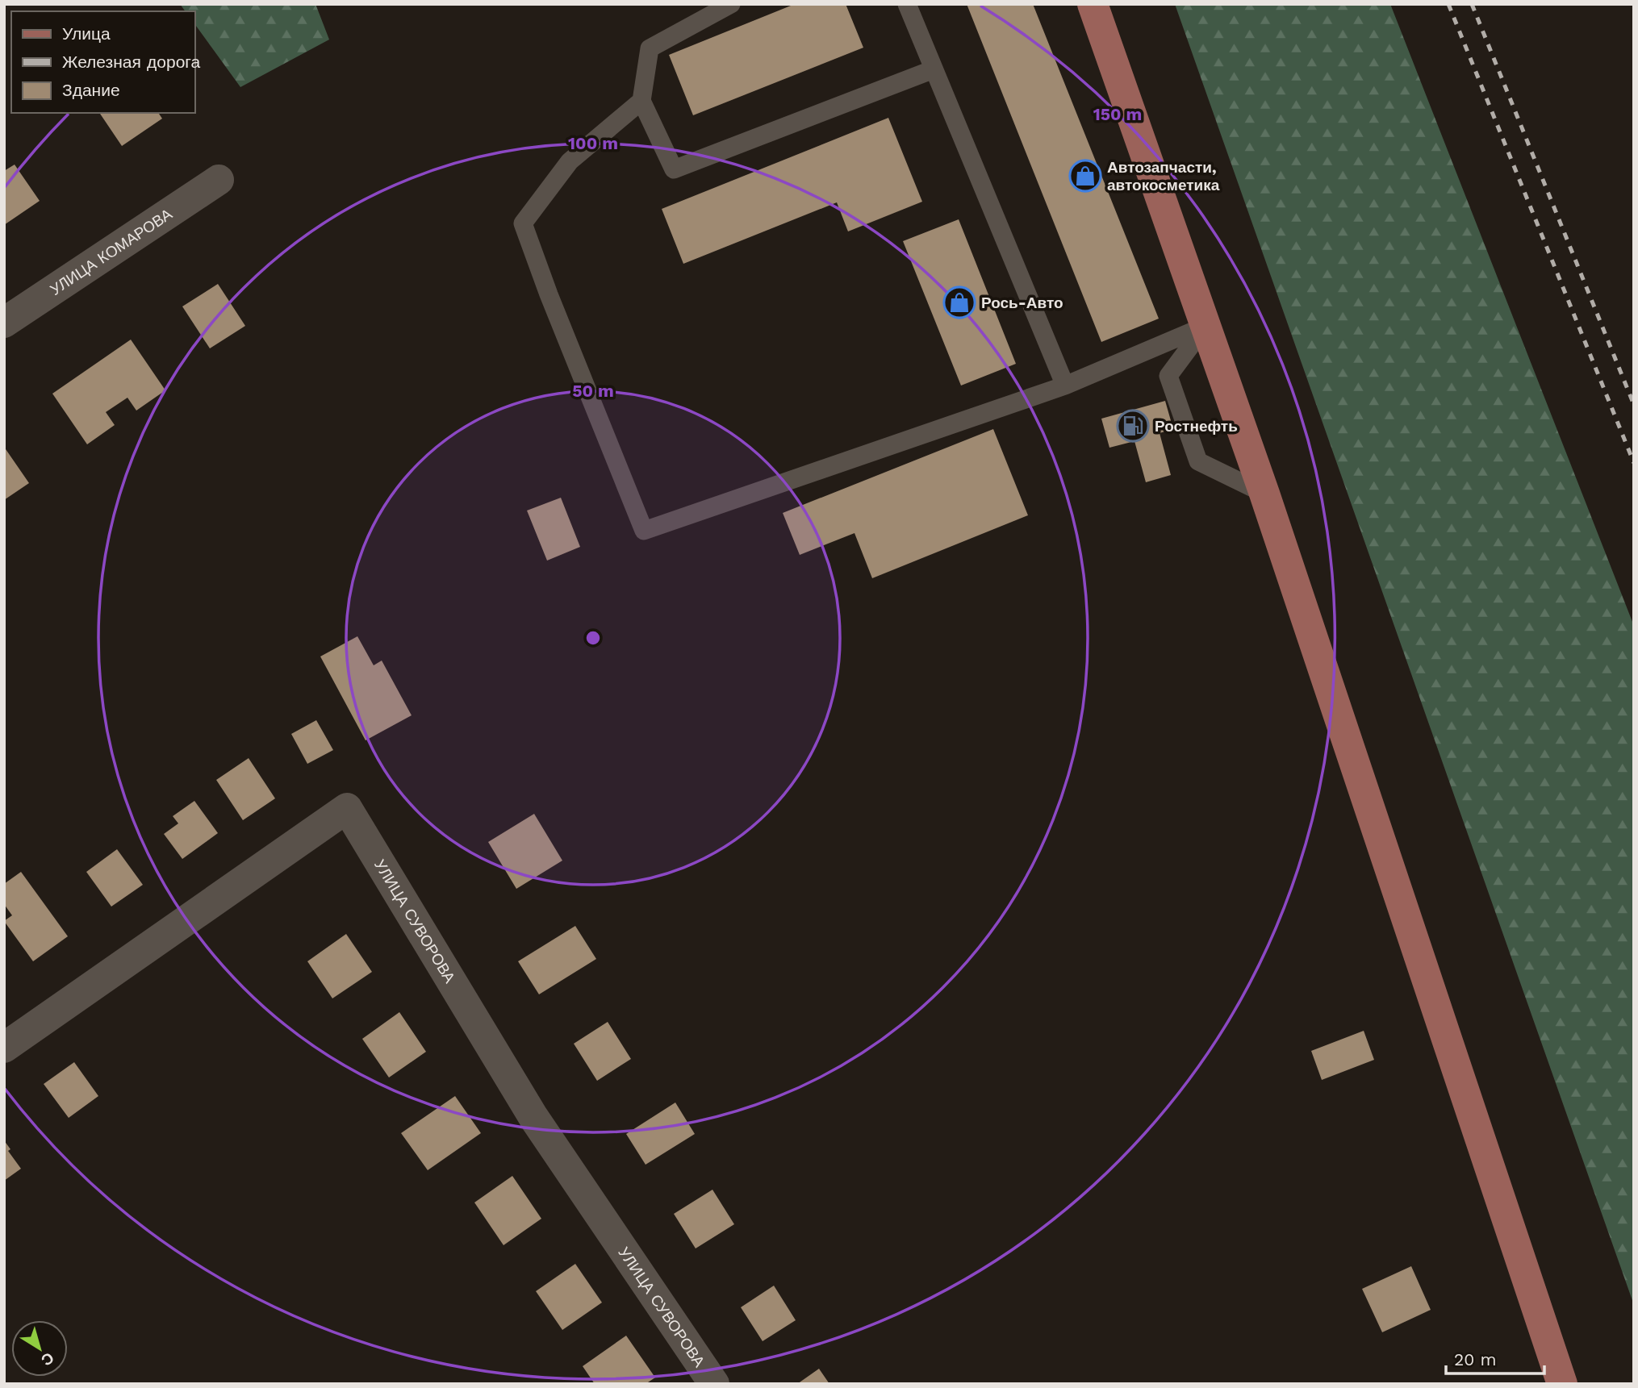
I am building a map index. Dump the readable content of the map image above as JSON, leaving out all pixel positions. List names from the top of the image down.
{
  "streets": {
    "street": ["УЛИЦА КОМАРОВА", "УЛИЦА СУВОРОВА"]
  },
  "places": {
    "shop": ["Автозапчасти, автокосметика", "Рось-Авто"],
    "fuel station": ["Ростнефть"]
  },
  "legend": ["Улица", "Железная дорога", "Здание"],
  "scale_bar": "20 m",
  "north": "bottom right",
  "rings": ["150 m", "100 m", "50 m"]
}
